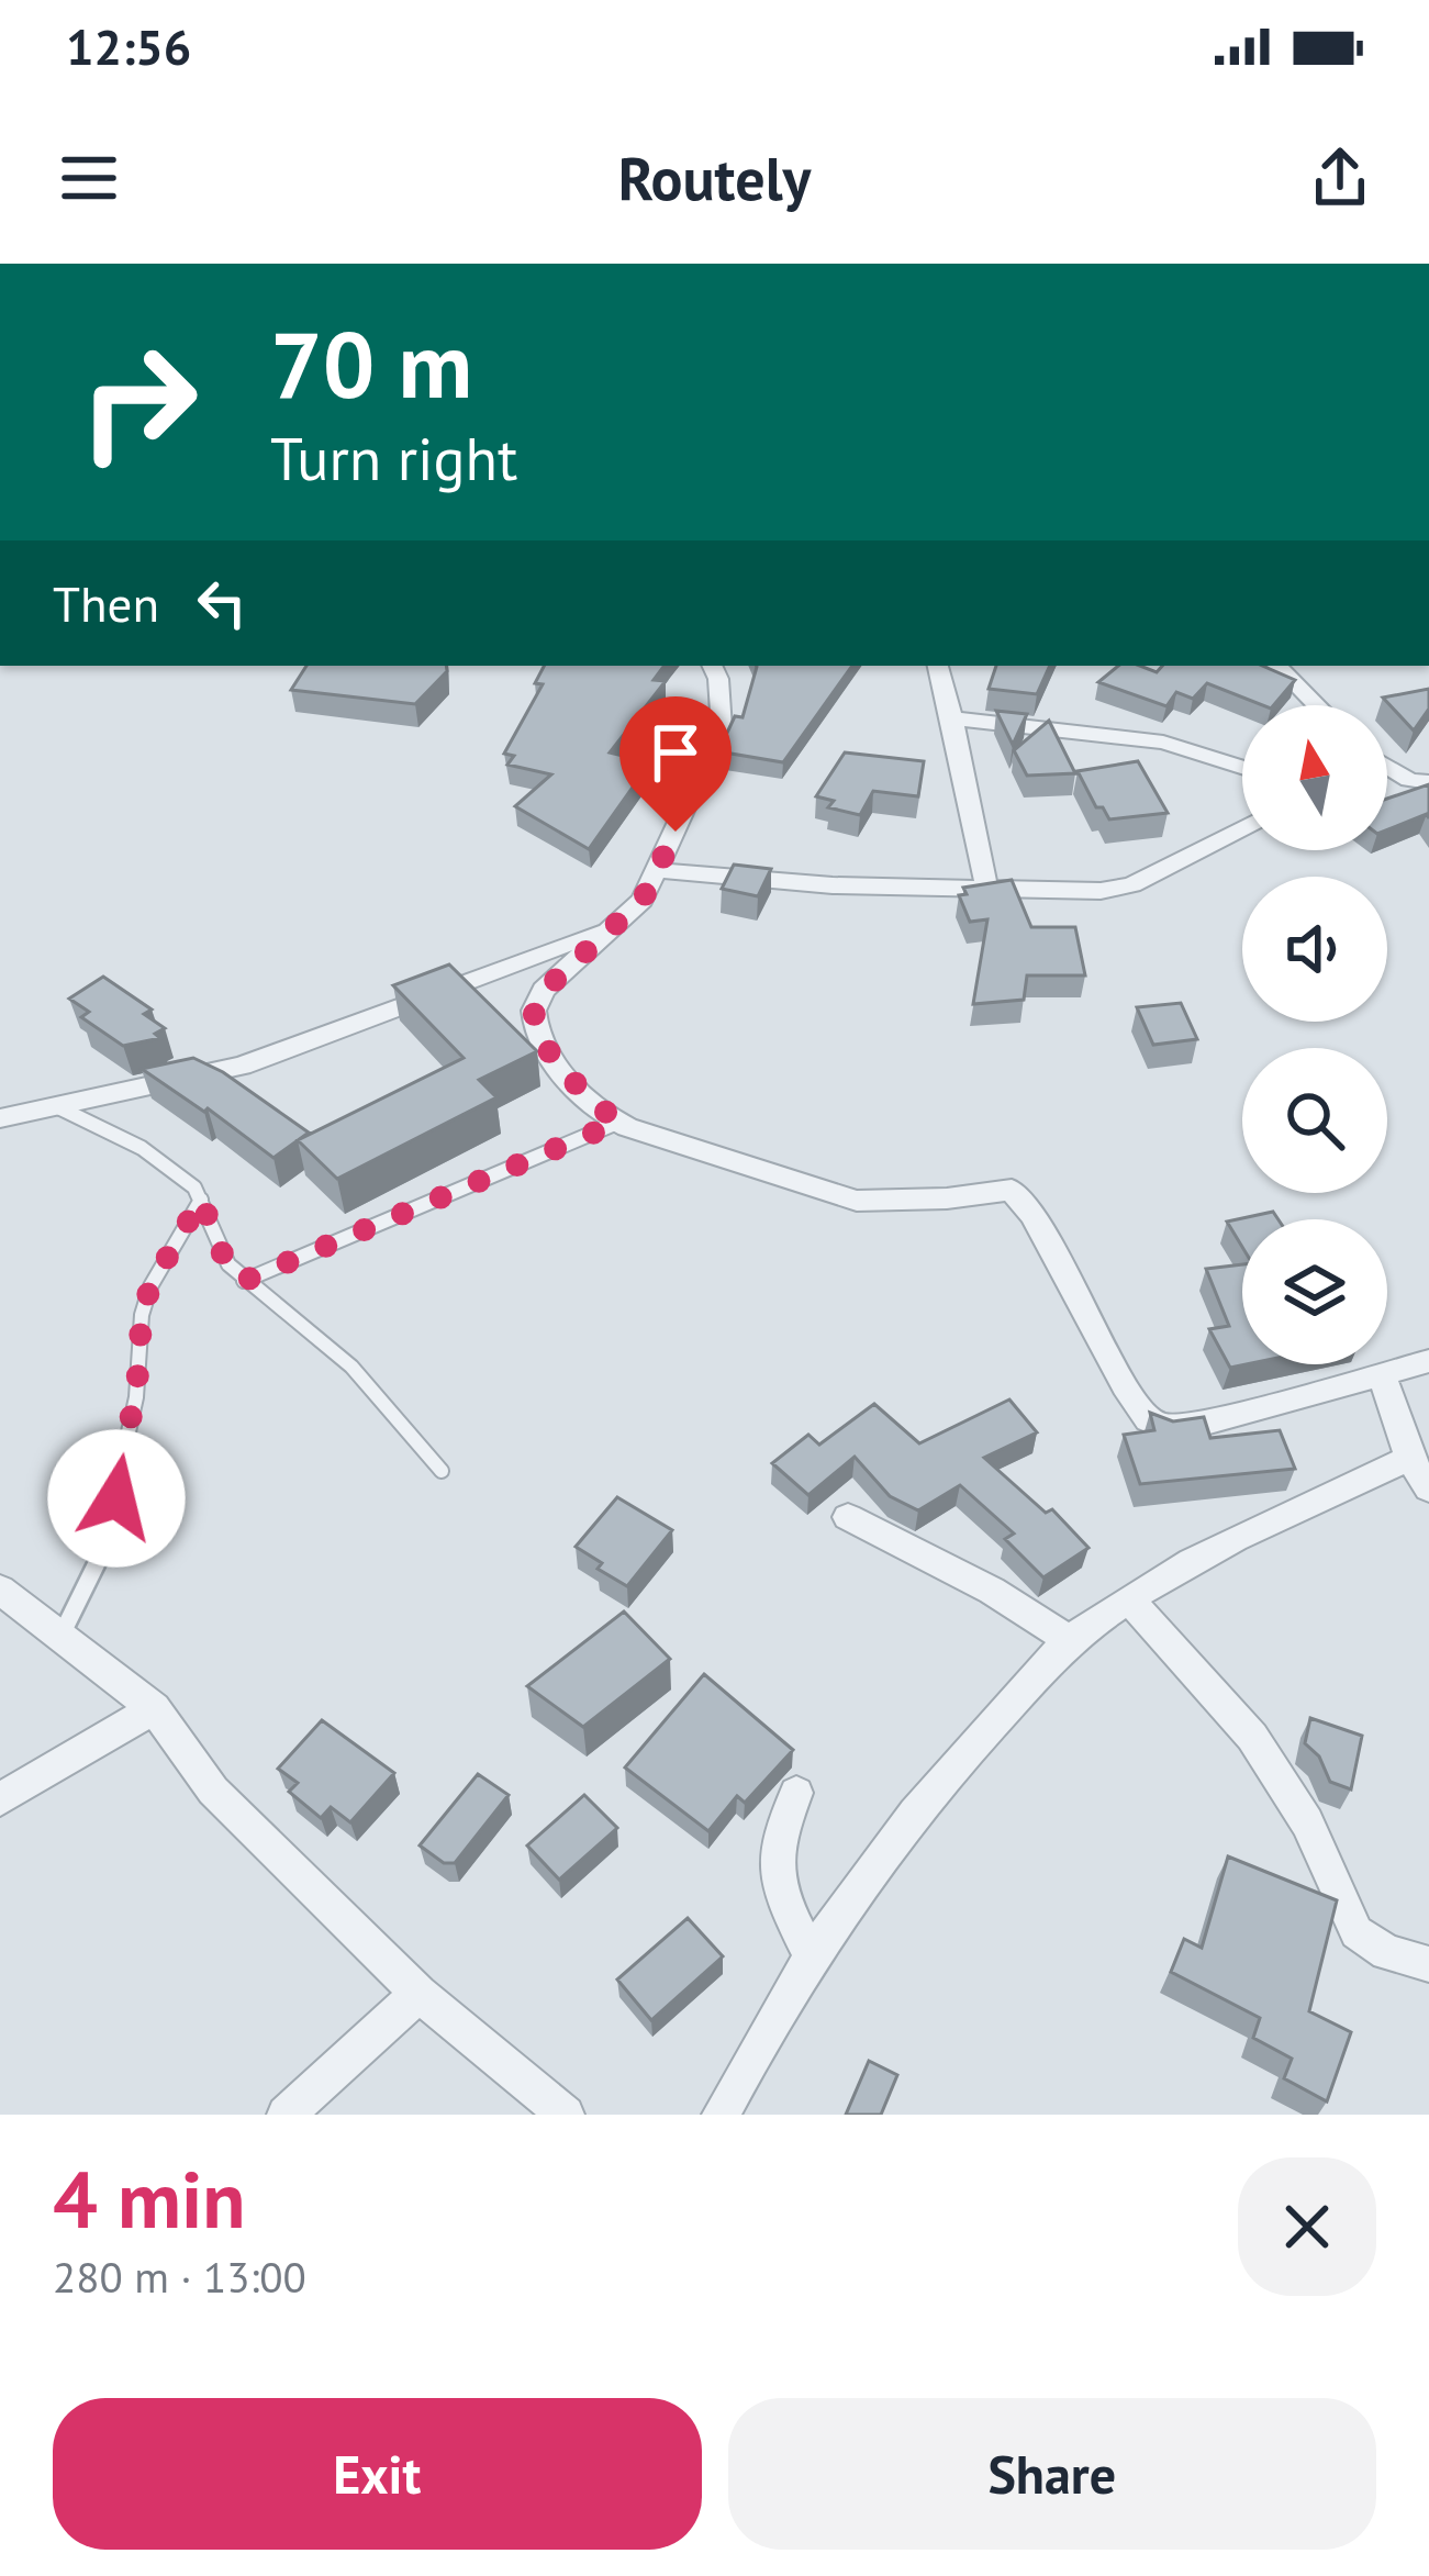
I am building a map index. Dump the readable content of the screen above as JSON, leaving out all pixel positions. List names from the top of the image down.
{
  "north": "top",
  "page": {
    "status": "12:56",
    "header": "Routely",
    "turn": ["70 m", "Turn right"],
    "then": "Then",
    "heading": ["4 min", "280 m · 13:00"],
    "buttons": ["Exit", "Share"]
  }
}
